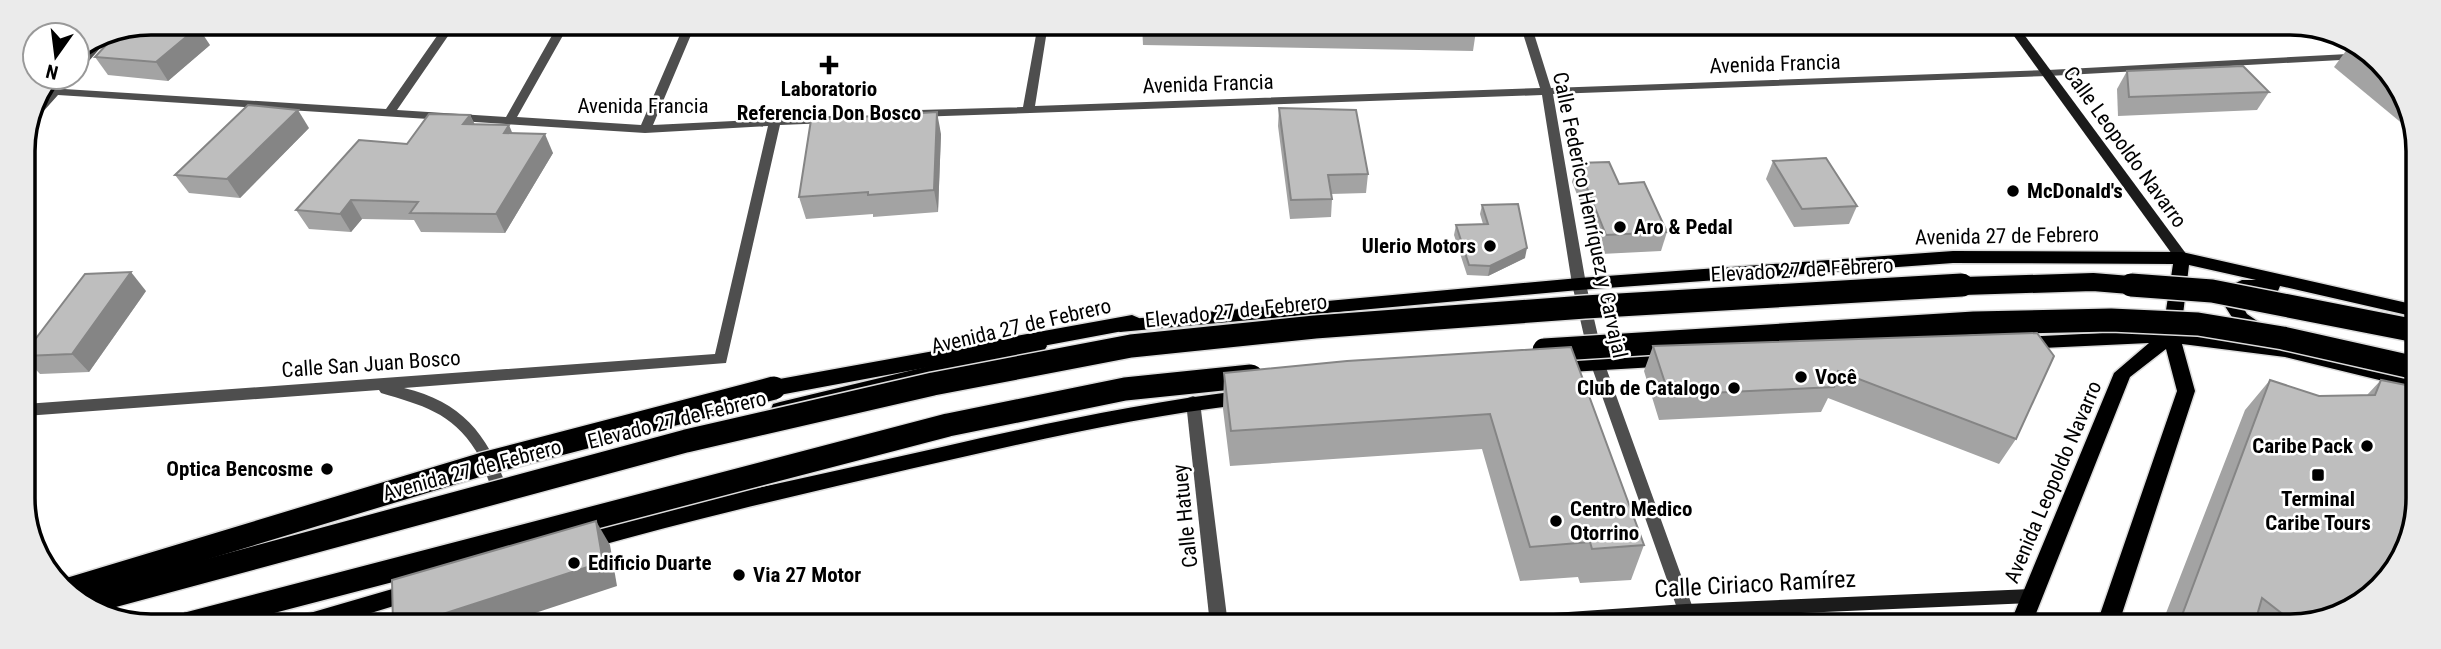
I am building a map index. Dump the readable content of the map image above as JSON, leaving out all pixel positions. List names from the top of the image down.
{
  "streets": {
    "highway": ["Elevado 27 de Febrero"],
    "main road": ["Avenida 27 de Febrero", "Avenida Leopoldo Navarro"],
    "street": [
      "Avenida Francia",
      "Calle Leopoldo Navarro",
      "Calle Federico Henríquez y Carvajal",
      "Calle San Juan Bosco",
      "Calle Hatuey",
      "Calle Ciriaco Ramírez"
    ]
  },
  "crossings": [
    ["Avenida Francia", "Calle Leopoldo Navarro"],
    ["Avenida Francia", "Calle Federico Henríquez y Carvajal"],
    ["Avenida Francia", "Calle San Juan Bosco"],
    ["Calle Leopoldo Navarro", "Avenida 27 de Febrero"],
    ["Calle Federico Henríquez y Carvajal", "Avenida 27 de Febrero"],
    ["Calle Federico Henríquez y Carvajal", "Calle Ciriaco Ramírez"],
    ["Avenida Leopoldo Navarro", "Calle Ciriaco Ramírez"]
  ],
  "places": {
    "health": ["Laboratorio Referencia Don Bosco"],
    "other": [
      "McDonald's",
      "Aro & Pedal",
      "Ulerio Motors",
      "Você",
      "Club de Catalogo",
      "Caribe Pack",
      "Optica Bencosme",
      "Centro Medico Otorrino",
      "Edificio Duarte",
      "Via 27 Motor"
    ],
    "transit": ["Terminal Caribe Tours"]
  },
  "north": "bottom"
}
